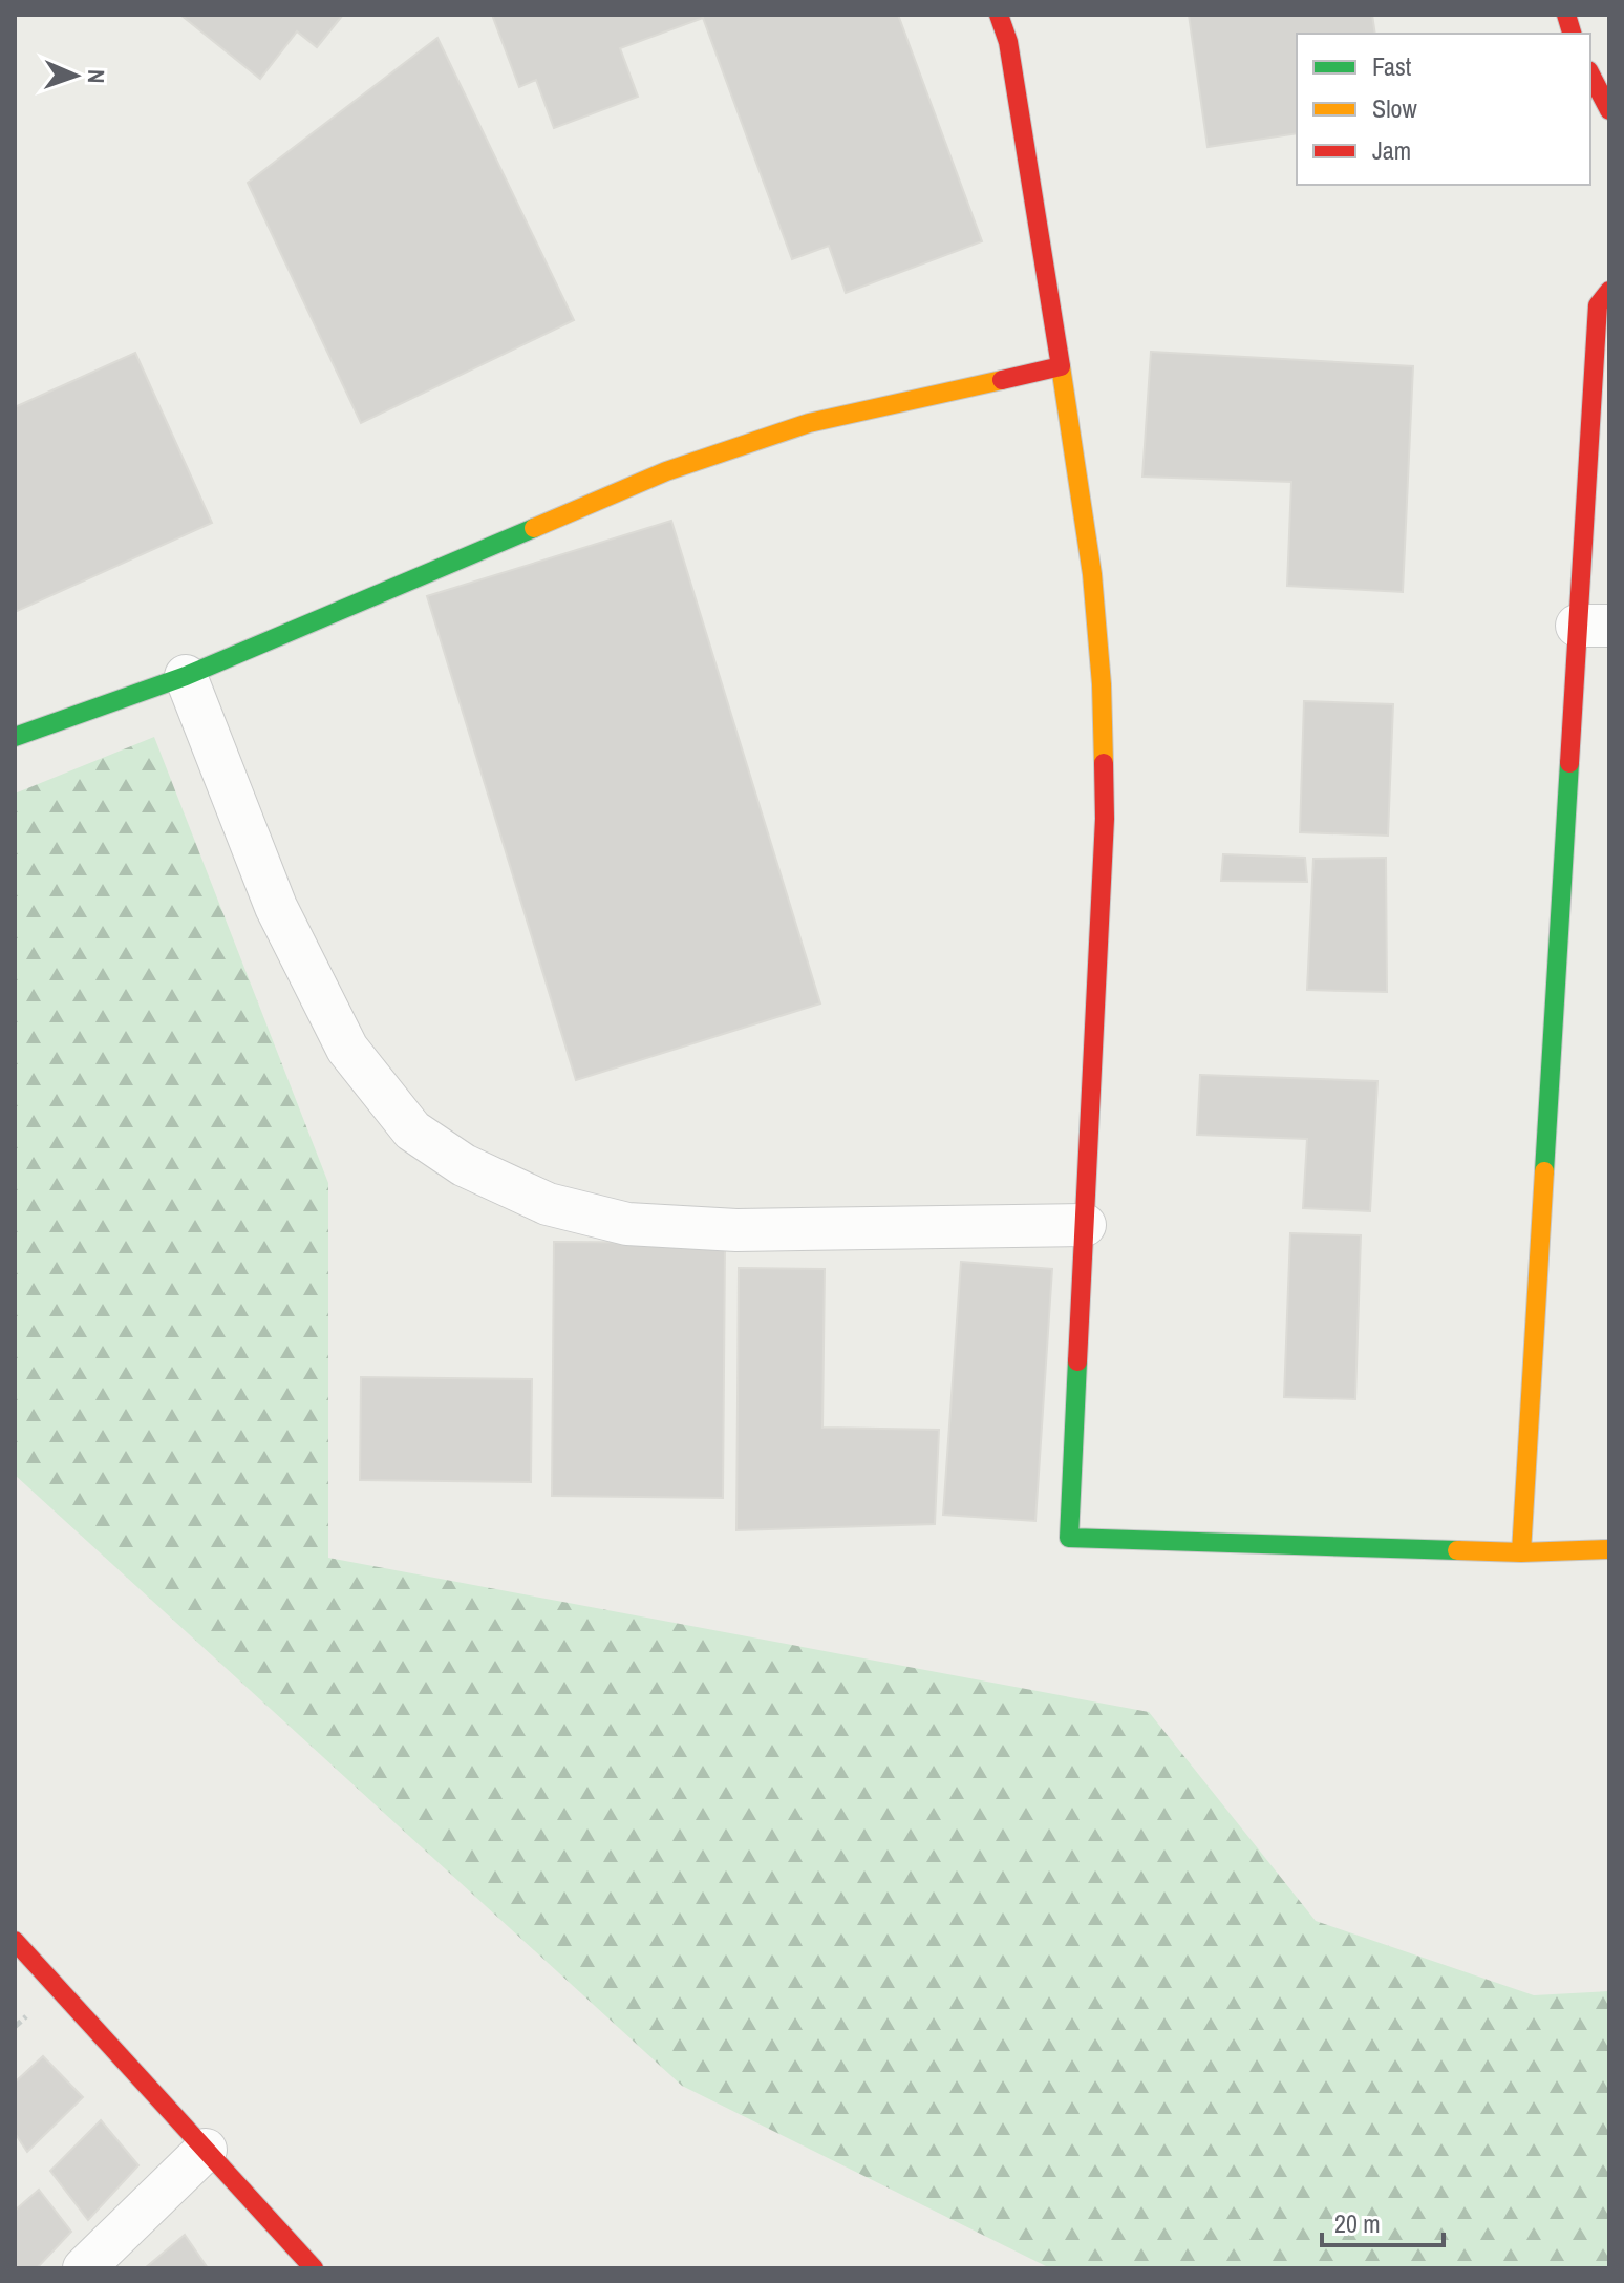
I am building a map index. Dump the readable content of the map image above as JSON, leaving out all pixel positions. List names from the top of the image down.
{
  "legend": ["Fast", "Slow", "Jam"],
  "scale_bar": "20 m",
  "north": "right"
}
